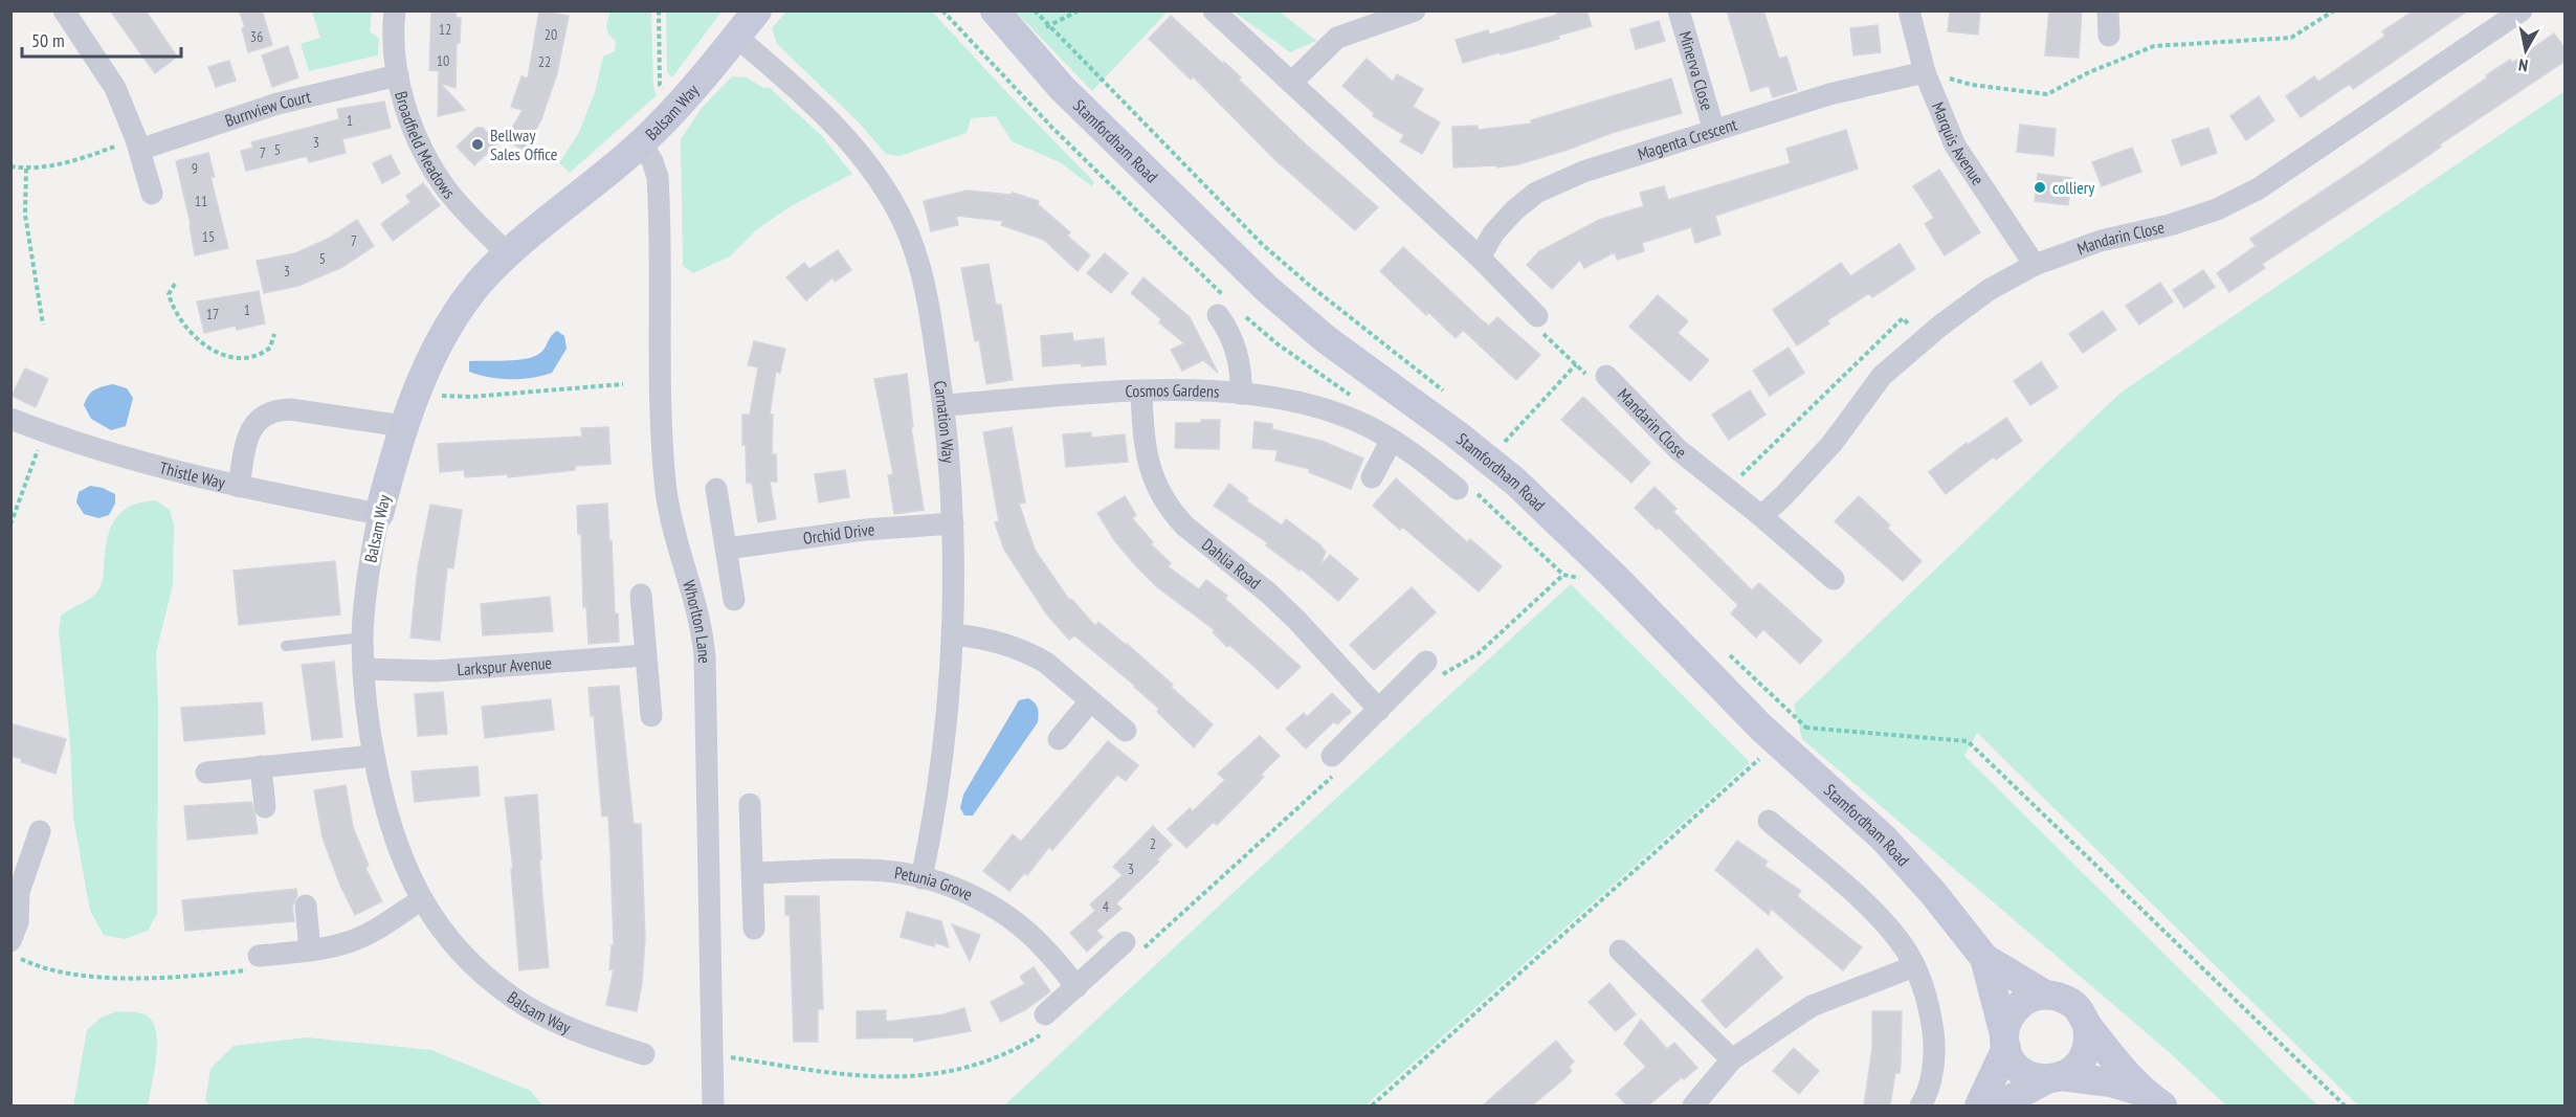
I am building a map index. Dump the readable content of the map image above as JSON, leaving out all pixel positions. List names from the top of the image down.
{
  "streets": {
    "main road": ["Balsam Way", "Stamfordham Road"],
    "street": [
      "Minerva Close",
      "Burnview Court",
      "Magenta Crescent",
      "Broadfield Meadows",
      "Marquis Avenue",
      "Mandarin Close",
      "Cosmos Gardens",
      "Carnation Way",
      "Thistle Way",
      "Orchid Drive",
      "Dahlia Road",
      "Whorlton Lane",
      "Larkspur Avenue",
      "Petunia Grove"
    ]
  },
  "crossings": [
    ["Minerva Close", "Magenta Crescent"],
    ["Burnview Court", "Broadfield Meadows"],
    ["Balsam Way", "Broadfield Meadows"],
    ["Balsam Way", "Carnation Way"],
    ["Balsam Way", "Thistle Way"],
    ["Balsam Way", "Whorlton Lane"],
    ["Balsam Way", "Larkspur Avenue"],
    ["Magenta Crescent", "Marquis Avenue"],
    ["Marquis Avenue", "Mandarin Close"],
    ["Cosmos Gardens", "Carnation Way"],
    ["Cosmos Gardens", "Dahlia Road"],
    ["Carnation Way", "Orchid Drive"],
    ["Carnation Way", "Petunia Grove"]
  ],
  "places": ["Bellway Sales Office", "colliery"],
  "house_numbers": [
    "12",
    "20",
    "36",
    "10",
    "22",
    "1",
    "3",
    "5",
    "7",
    "9",
    "11",
    "15",
    "7",
    "5",
    "3",
    "1",
    "17",
    "2",
    "3",
    "4"
  ],
  "scale_bar": "50 m",
  "north": "bottom"
}
